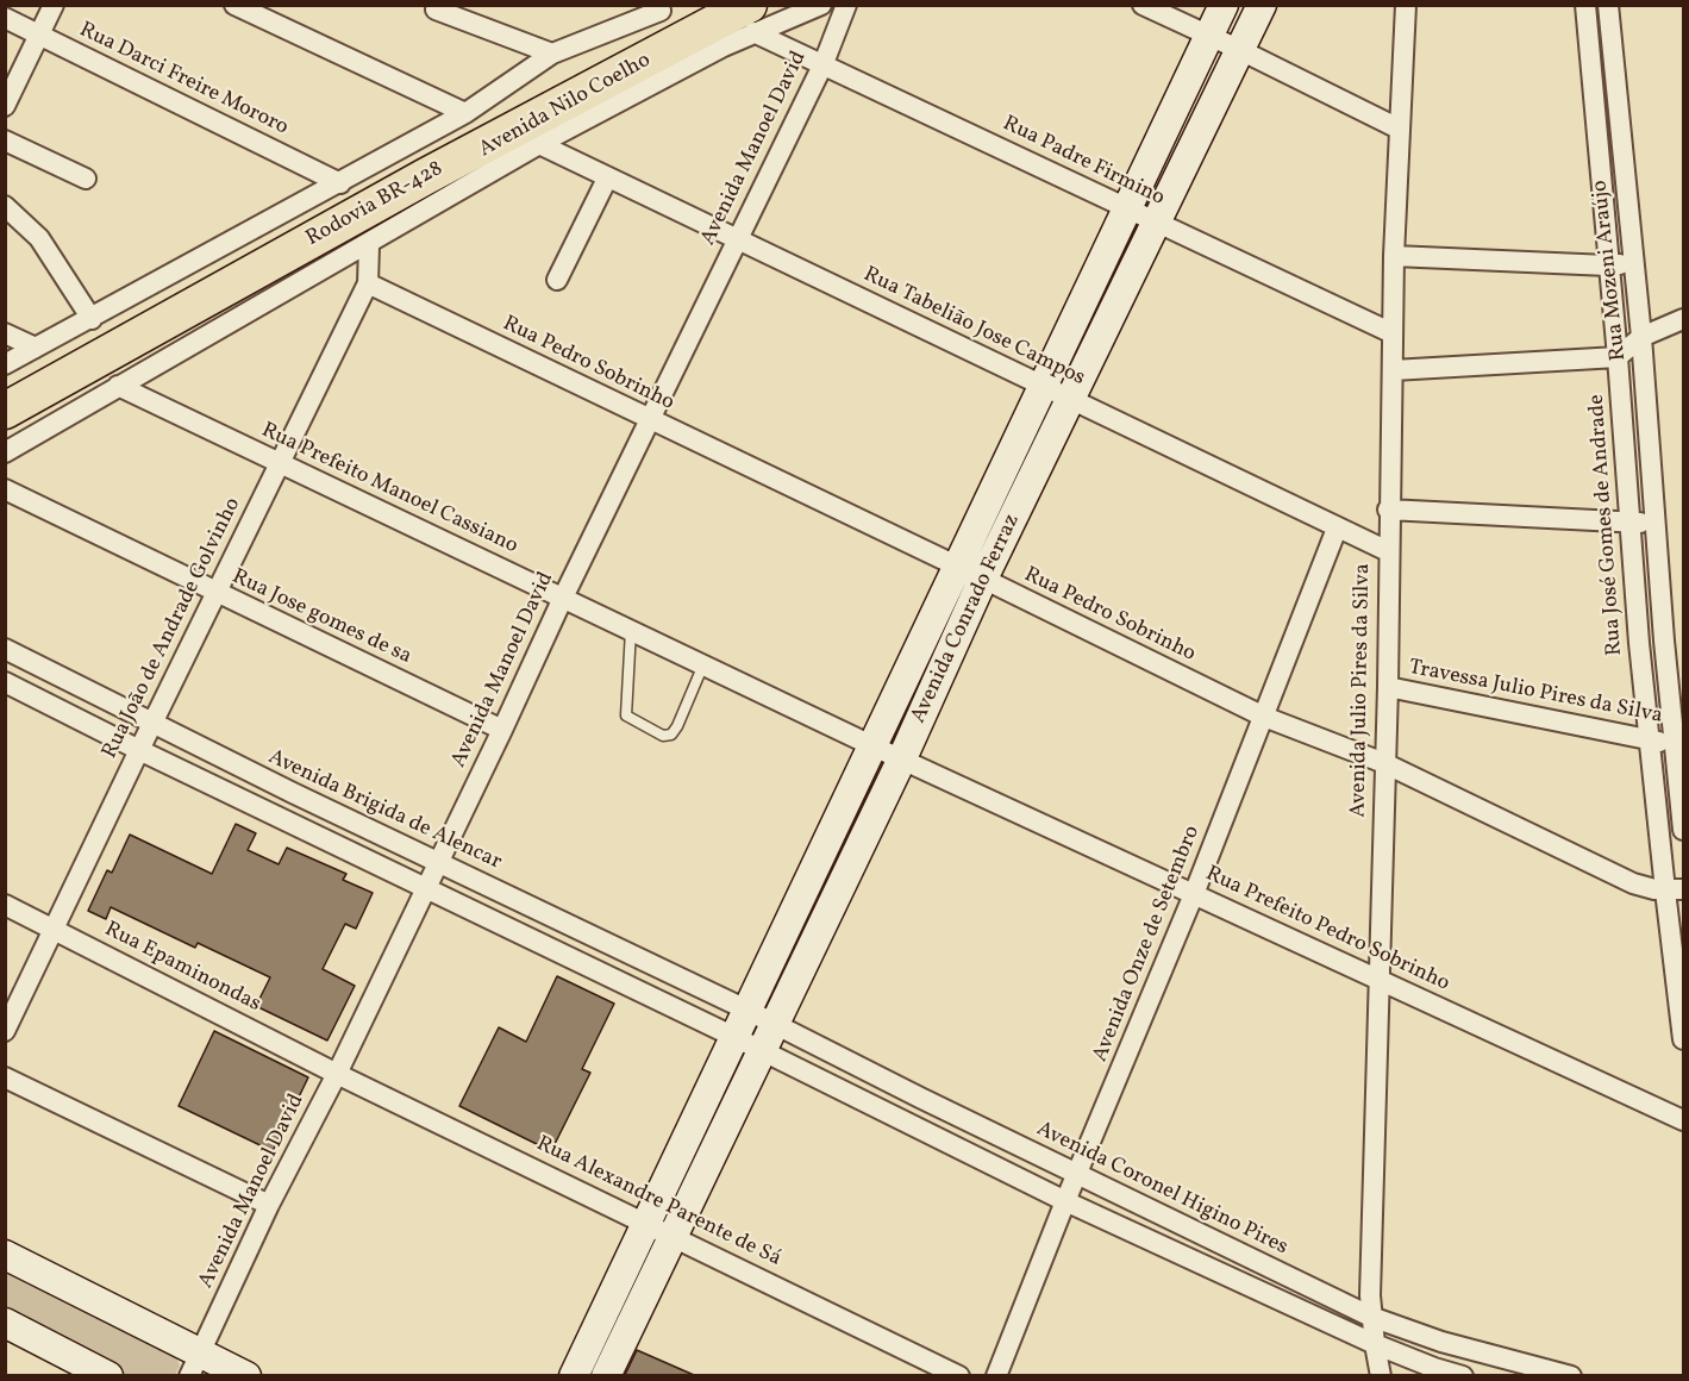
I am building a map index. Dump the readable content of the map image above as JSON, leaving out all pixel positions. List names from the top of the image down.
{
  "streets": {
    "highway": ["Rodovia BR-428"],
    "street": [
      "Rua Darci Freire Mororo",
      "Avenida Nilo Coelho",
      "Avenida Manoel David",
      "Rua Padre Firmino",
      "Rua Mozeni Araújo",
      "Rua Tabelião Jose Campos",
      "Rua Pedro Sobrinho",
      "Rua Prefeito Manoel Cassiano",
      "Rua José Gomes de Andrade",
      "Rua Jose gomes de sa",
      "Avenida Conrado Ferraz",
      "Rua João de Andrade Golvinho",
      "Avenida Julio Pires da Silva",
      "Travessa Julio Pires da Silva",
      "Avenida Brigida de Alencar",
      "Rua Prefeito Pedro Sobrinho",
      "Avenida Onze de Setembro",
      "Rua Epaminondas",
      "Avenida Coronel Higino Pires",
      "Rua Alexandre Parente de Sá"
    ]
  },
  "crossings": [
    ["Rua Darci Freire Mororo", "Avenida Nilo Coelho"],
    ["Avenida Nilo Coelho", "Rua Padre Firmino"],
    ["Avenida Nilo Coelho", "Rodovia BR-428"],
    ["Avenida Nilo Coelho", "Rua Tabelião Jose Campos"],
    ["Avenida Nilo Coelho", "Rua Prefeito Manoel Cassiano"],
    ["Avenida Nilo Coelho", "Rua João de Andrade Golvinho"],
    ["Avenida Manoel David", "Rua Padre Firmino"],
    ["Avenida Manoel David", "Rua Tabelião Jose Campos"],
    ["Avenida Manoel David", "Rua Pedro Sobrinho"],
    ["Avenida Manoel David", "Rua Prefeito Manoel Cassiano"],
    ["Avenida Manoel David", "Rua Jose gomes de sa"],
    ["Avenida Manoel David", "Avenida Brigida de Alencar"],
    ["Avenida Manoel David", "Rua Epaminondas"],
    ["Avenida Manoel David", "Rua Alexandre Parente de Sá"],
    ["Rua Padre Firmino", "Rodovia BR-428"],
    ["Rua Padre Firmino", "Avenida Conrado Ferraz"],
    ["Rua Padre Firmino", "Avenida Julio Pires da Silva"],
    ["Rua Mozeni Araújo", "Travessa Julio Pires da Silva"],
    ["Rua Tabelião Jose Campos", "Avenida Conrado Ferraz"],
    ["Rua Tabelião Jose Campos", "Avenida Julio Pires da Silva"],
    ["Rua Tabelião Jose Campos", "Avenida Onze de Setembro"],
    ["Rua Pedro Sobrinho", "Rua José Gomes de Andrade"],
    ["Rua Pedro Sobrinho", "Avenida Conrado Ferraz"],
    ["Rua Pedro Sobrinho", "Rua João de Andrade Golvinho"],
    ["Rua Pedro Sobrinho", "Avenida Julio Pires da Silva"],
    ["Rua Pedro Sobrinho", "Avenida Onze de Setembro"],
    ["Rua Prefeito Manoel Cassiano", "Avenida Conrado Ferraz"],
    ["Rua Prefeito Manoel Cassiano", "Rua João de Andrade Golvinho"],
    ["Rua Prefeito Manoel Cassiano", "Rua Prefeito Pedro Sobrinho"],
    ["Rua José Gomes de Andrade", "Travessa Julio Pires da Silva"],
    ["Rua Jose gomes de sa", "Rua João de Andrade Golvinho"],
    ["Avenida Conrado Ferraz", "Avenida Brigida de Alencar"],
    ["Avenida Conrado Ferraz", "Rua Prefeito Pedro Sobrinho"],
    ["Avenida Conrado Ferraz", "Avenida Coronel Higino Pires"],
    ["Avenida Conrado Ferraz", "Rua Alexandre Parente de Sá"],
    ["Rua João de Andrade Golvinho", "Avenida Brigida de Alencar"],
    ["Rua João de Andrade Golvinho", "Rua Epaminondas"],
    ["Avenida Julio Pires da Silva", "Travessa Julio Pires da Silva"],
    ["Avenida Julio Pires da Silva", "Rua Prefeito Pedro Sobrinho"],
    ["Avenida Julio Pires da Silva", "Avenida Coronel Higino Pires"],
    ["Avenida Brigida de Alencar", "Avenida Coronel Higino Pires"],
    ["Rua Prefeito Pedro Sobrinho", "Avenida Onze de Setembro"],
    ["Avenida Onze de Setembro", "Avenida Coronel Higino Pires"],
    ["Rua Epaminondas", "Rua Alexandre Parente de Sá"]
  ]
}
